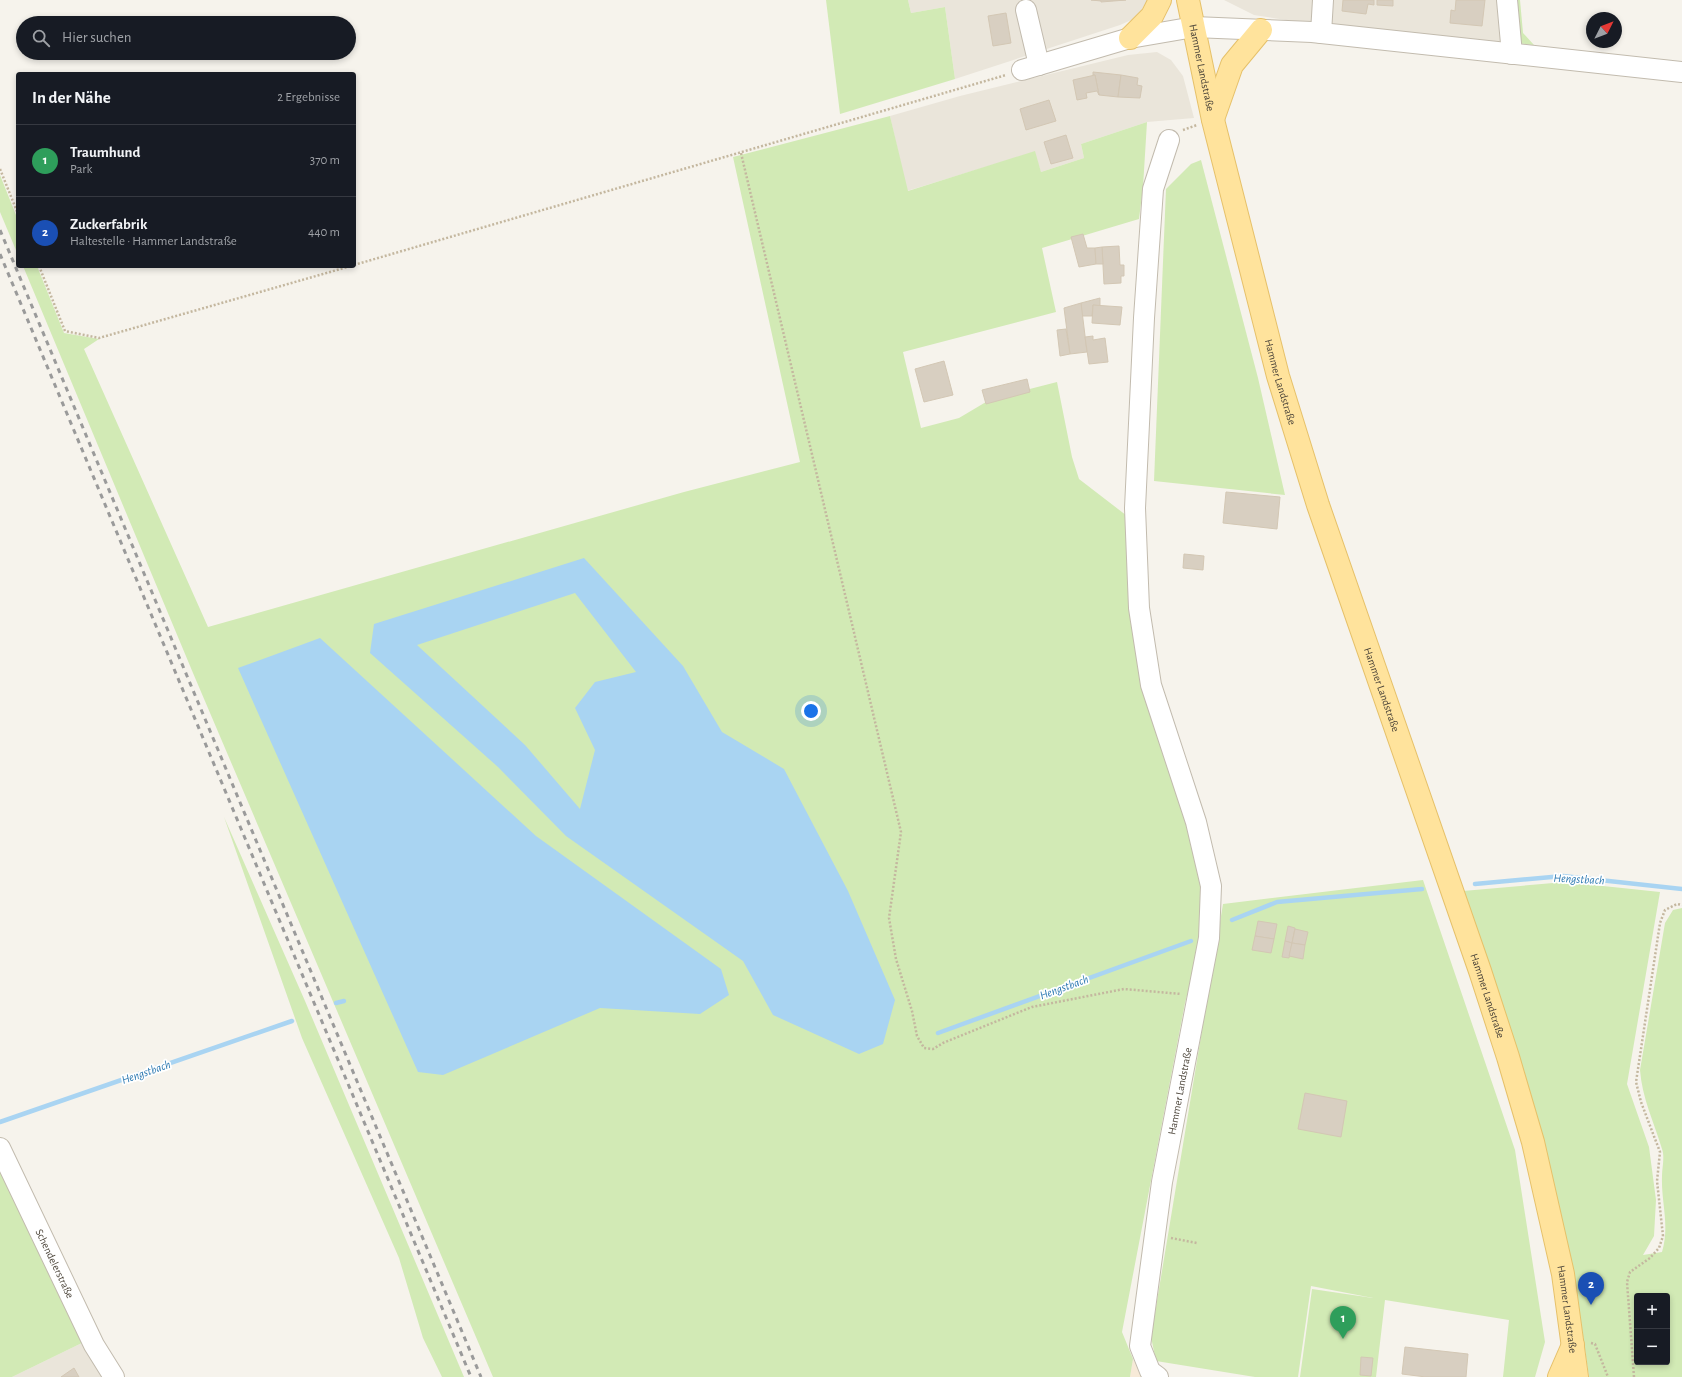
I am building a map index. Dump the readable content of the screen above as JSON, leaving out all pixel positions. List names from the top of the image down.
{
  "streets": {
    "main road": ["Hammer Landstraße"],
    "street": ["Schendelerstraße"]
  },
  "water": ["Hengstbach"],
  "north": "top right",
  "page": {
    "search": "Hier suchen",
    "heading": ["In der Nähe", "2 Ergebnisse"],
    "list": [
      {
        "mark": "1",
        "name": "Traumhund",
        "note": "Park",
        "value": "370 m"
      },
      {
        "mark": "2",
        "name": "Zuckerfabrik",
        "note": "Haltestelle · Hammer Landstraße",
        "value": "440 m"
      }
    ],
    "pins": ["2", "1"],
    "map_buttons": ["+", "−"]
  }
}
